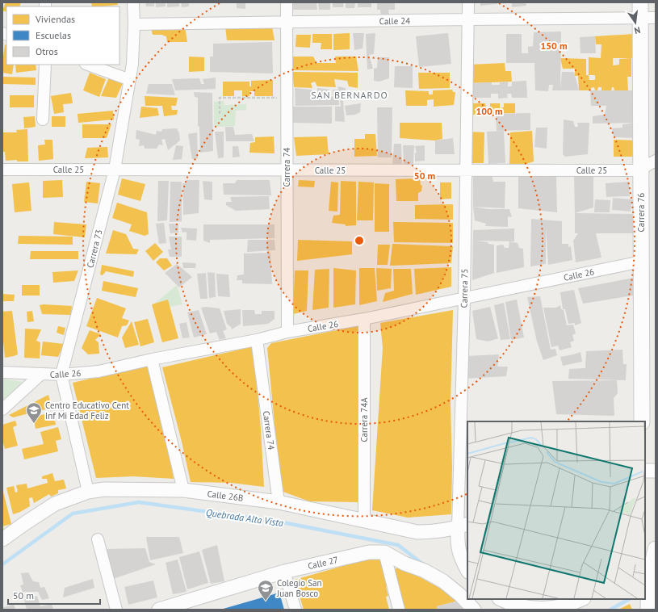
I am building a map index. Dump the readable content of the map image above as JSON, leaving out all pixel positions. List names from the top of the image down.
{
  "streets": {
    "main road": ["Carrera 76"],
    "street": [
      "Calle 24",
      "Carrera 74",
      "Calle 25",
      "Carrera 73",
      "Calle 26",
      "Carrera 75",
      "Carrera 74A",
      "Calle 26B",
      "Calle 27"
    ]
  },
  "crossings": [
    ["Calle 24", "Carrera 74"],
    ["Calle 24", "Carrera 76"],
    ["Calle 24", "Carrera 73"],
    ["Calle 24", "Carrera 75"],
    ["Carrera 74", "Calle 25"],
    ["Carrera 74", "Calle 26"],
    ["Carrera 74", "Calle 26B"],
    ["Calle 25", "Carrera 76"],
    ["Calle 25", "Carrera 73"],
    ["Calle 25", "Carrera 75"],
    ["Carrera 76", "Calle 26"],
    ["Carrera 73", "Calle 26"],
    ["Carrera 73", "Calle 26B"],
    ["Calle 26", "Carrera 75"],
    ["Calle 26", "Carrera 74A"],
    ["Carrera 75", "Calle 26B"],
    ["Carrera 74A", "Calle 26B"]
  ],
  "districts": ["SAN BERNARDO"],
  "water": ["Quebrada Alta Vista"],
  "places": {
    "school or university": ["Centro Educativo Cent Inf Mi Edad Feliz", "Colegio San Juan Bosco"]
  },
  "legend": ["Viviendas", "Escuelas", "Otros"],
  "scale_bar": "50 m",
  "north": "bottom",
  "rings": ["150 m", "100 m", "50 m"]
}
